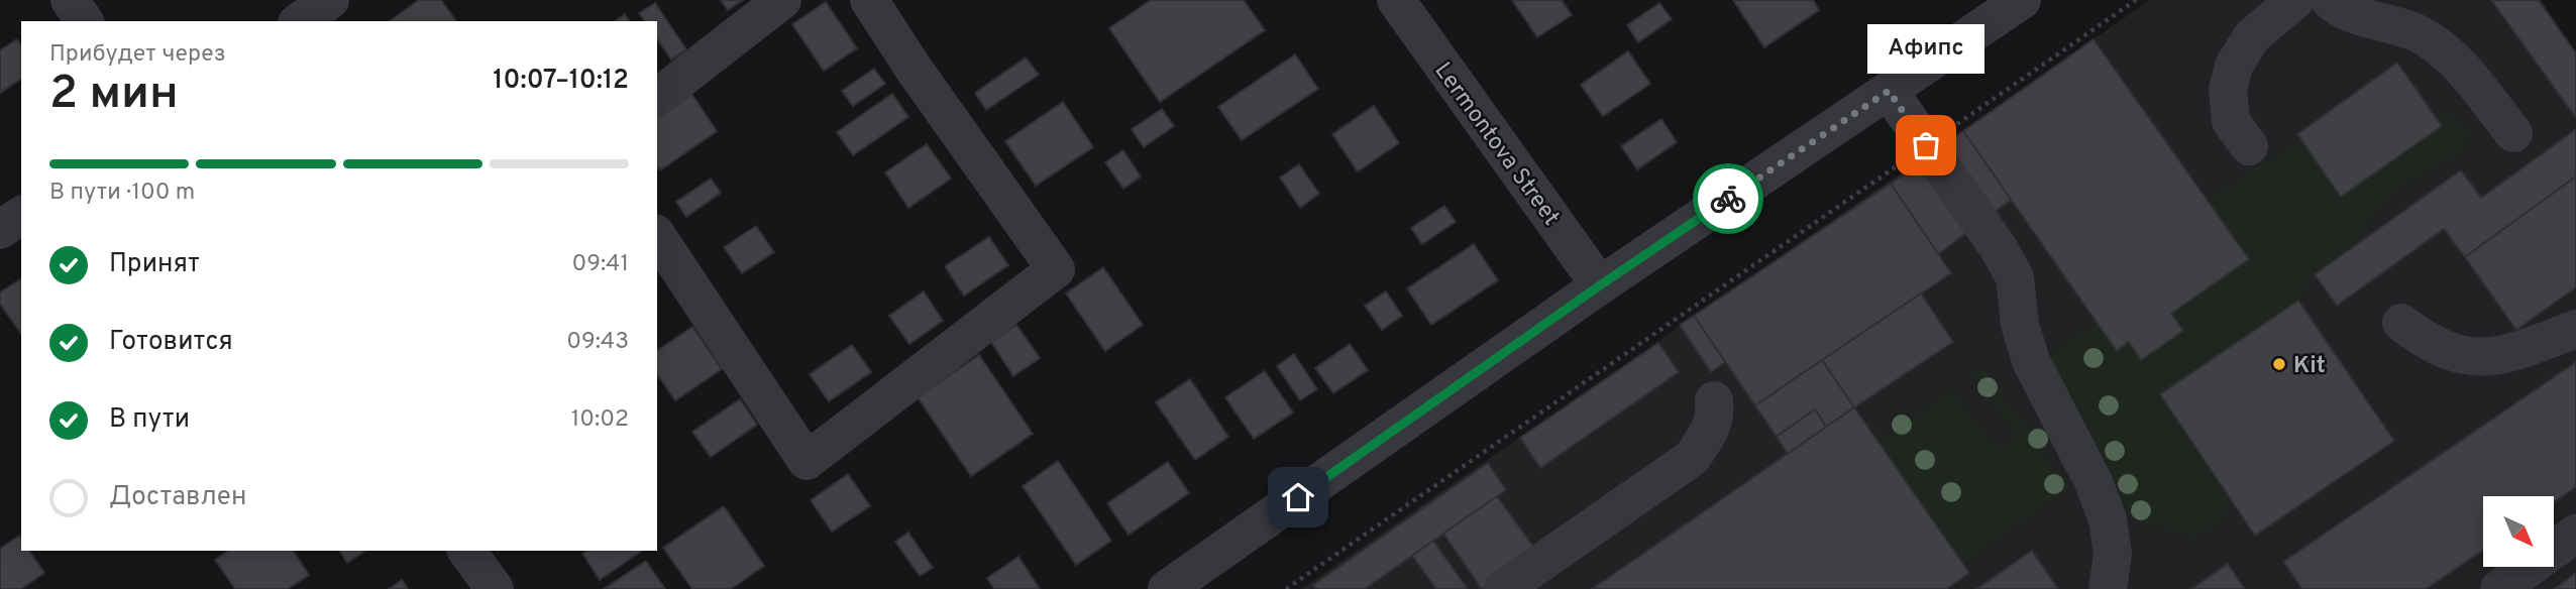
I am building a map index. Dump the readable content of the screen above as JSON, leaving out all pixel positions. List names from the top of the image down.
{
  "streets": {
    "street": ["Lermontova Street"]
  },
  "places": ["Афипс", "Kit"],
  "north": "bottom right",
  "page": {
    "heading": ["2 мин", "Прибудет через", "10:07–10:12"],
    "bubble": "Афипс",
    "bar": "В пути · 100 m",
    "list": [
      ["Принят", "09:41"],
      ["Готовится", "09:43"],
      ["В пути", "10:02"],
      "Доставлен"
    ]
  }
}
